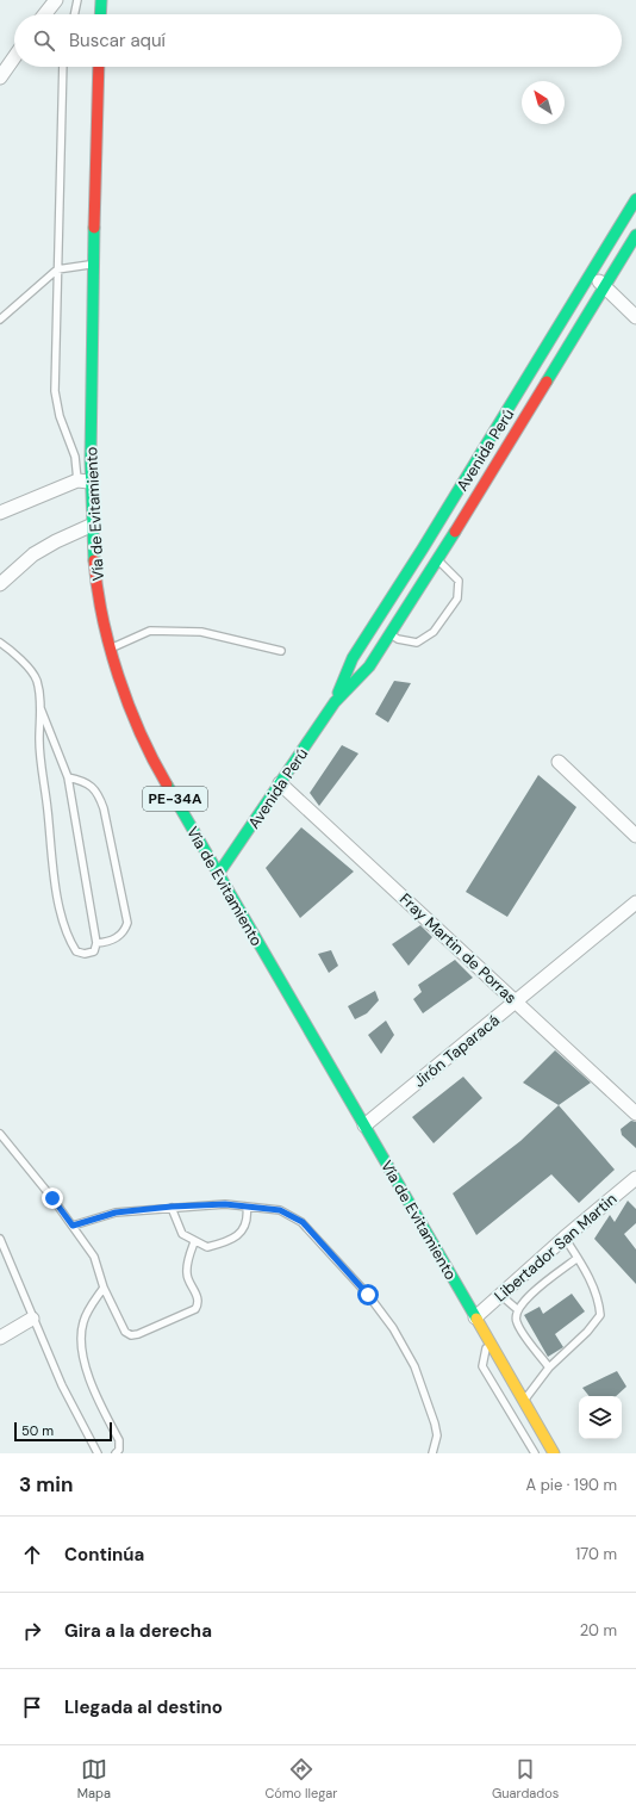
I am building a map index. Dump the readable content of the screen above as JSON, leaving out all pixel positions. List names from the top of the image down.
{
  "streets": {
    "main road": ["Avenida Perú", "Vía de Evitamiento", "PE-34A"],
    "street": ["Fray Martin de Porras", "Jirón Taparacá", "Libertador San Martin"]
  },
  "crossings": [
    ["Avenida Perú", "Vía de Evitamiento"],
    ["Avenida Perú", "Fray Martin de Porras"],
    ["Vía de Evitamiento", "Jirón Taparacá"],
    ["Vía de Evitamiento", "Libertador San Martin"],
    ["Fray Martin de Porras", "Jirón Taparacá"]
  ],
  "scale_bar": "50 m",
  "north": "top left",
  "page": {
    "search": "Buscar aquí",
    "scale": "50 m",
    "heading": ["3 min", "A pie · 190 m"],
    "list": [
      ["Continúa", "170 m"],
      ["Gira a la derecha", "20 m"],
      "Llegada al destino"
    ],
    "nav": ["Mapa", "Cómo llegar", "Guardados"]
  }
}
